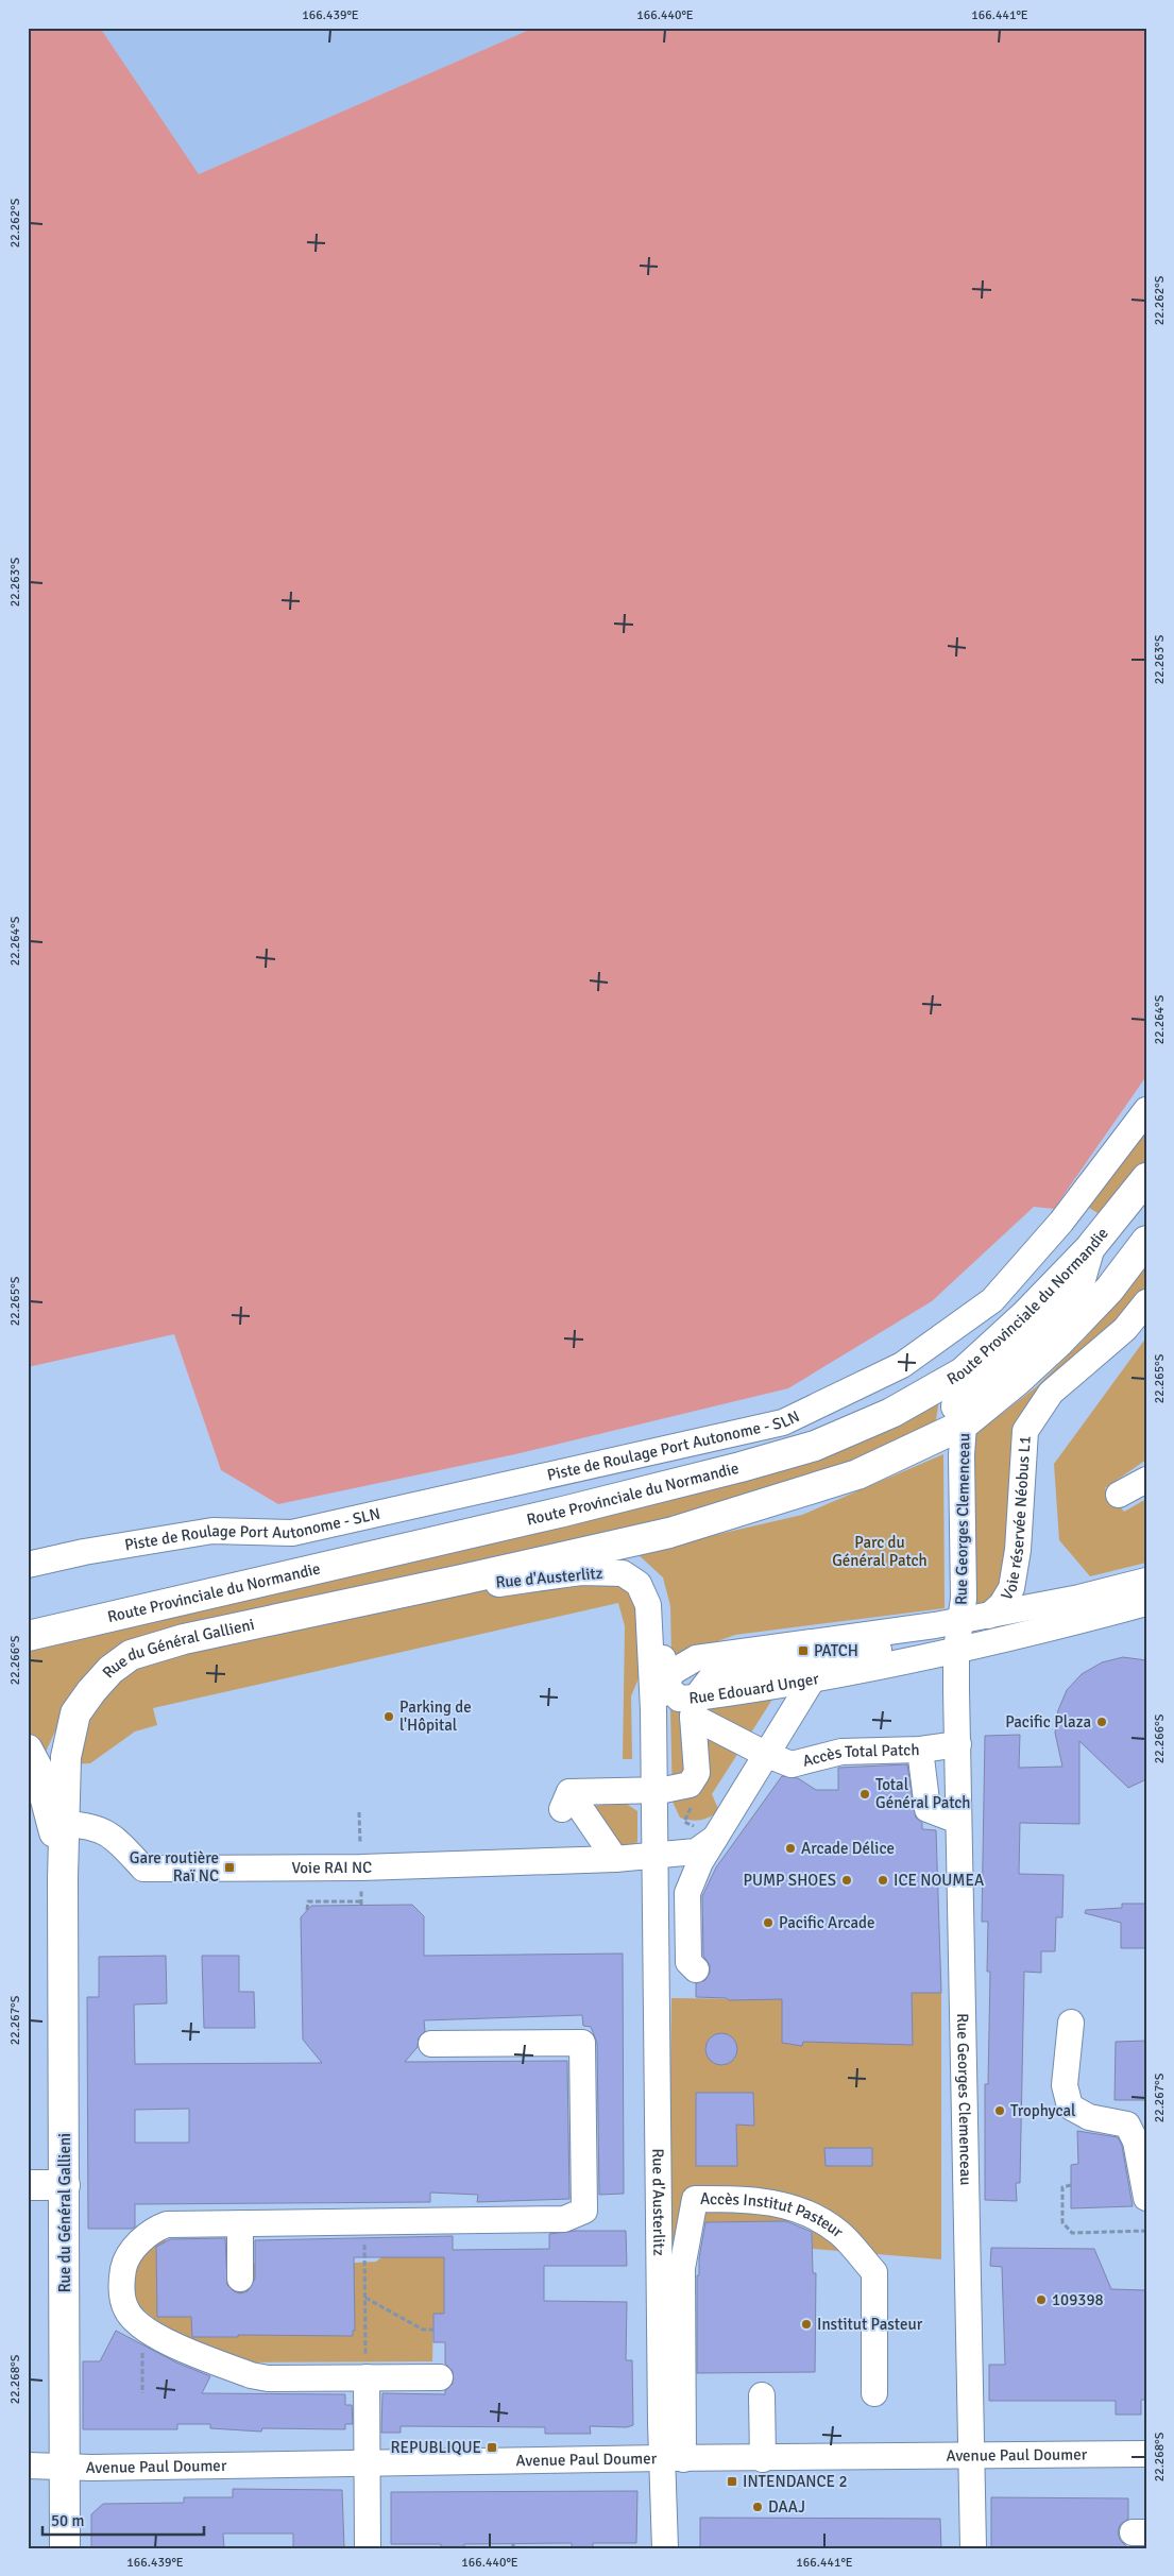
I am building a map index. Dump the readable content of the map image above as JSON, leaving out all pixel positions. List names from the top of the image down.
{
  "streets": {
    "main road": ["Route Provinciale du Normandie", "Rue du Général Gallieni"],
    "street": [
      "Piste de Roulage Port Autonome - SLN",
      "Voie réservée Néobus L1",
      "Rue Georges Clemenceau",
      "Rue d'Austerlitz",
      "Rue Edouard Unger",
      "Accès Total Patch",
      "Voie RAI NC",
      "Accès Institut Pasteur",
      "Avenue Paul Doumer"
    ]
  },
  "crossings": [
    ["Voie réservée Néobus L1", "Rue Georges Clemenceau"],
    ["Voie réservée Néobus L1", "Rue d'Austerlitz"],
    ["Voie réservée Néobus L1", "Rue Edouard Unger"],
    ["Rue Georges Clemenceau", "Rue Edouard Unger"],
    ["Rue Georges Clemenceau", "Accès Total Patch"],
    ["Rue Georges Clemenceau", "Avenue Paul Doumer"],
    ["Rue d'Austerlitz", "Rue du Général Gallieni"],
    ["Rue d'Austerlitz", "Voie RAI NC"],
    ["Rue d'Austerlitz", "Accès Institut Pasteur"],
    ["Rue d'Austerlitz", "Avenue Paul Doumer"],
    ["Rue du Général Gallieni", "Voie RAI NC"],
    ["Rue du Général Gallieni", "Avenue Paul Doumer"],
    ["Rue Edouard Unger", "Accès Total Patch"],
    ["Accès Institut Pasteur", "Avenue Paul Doumer"]
  ],
  "parks": ["Parc du Général Patch"],
  "places": {
    "transit": [
      "PATCH",
      "Gare routière Raï NC",
      "REPUBLIQUE",
      "INTENDANCE 2"
    ],
    "other": [
      "Parking de l'Hôpital",
      "Pacific Plaza",
      "Total Général Patch",
      "Arcade Délice",
      "PUMP SHOES",
      "ICE NOUMEA",
      "Pacific Arcade",
      "Trophycal",
      "109398",
      "Institut Pasteur",
      "DAAJ"
    ]
  },
  "scale_bar": "50 m",
  "coordinates": [
    "166.439°E",
    "166.440°E",
    "166.441°E",
    "22.262°S",
    "22.263°S",
    "22.264°S",
    "22.265°S",
    "22.266°S",
    "22.267°S",
    "22.268°S"
  ]
}
